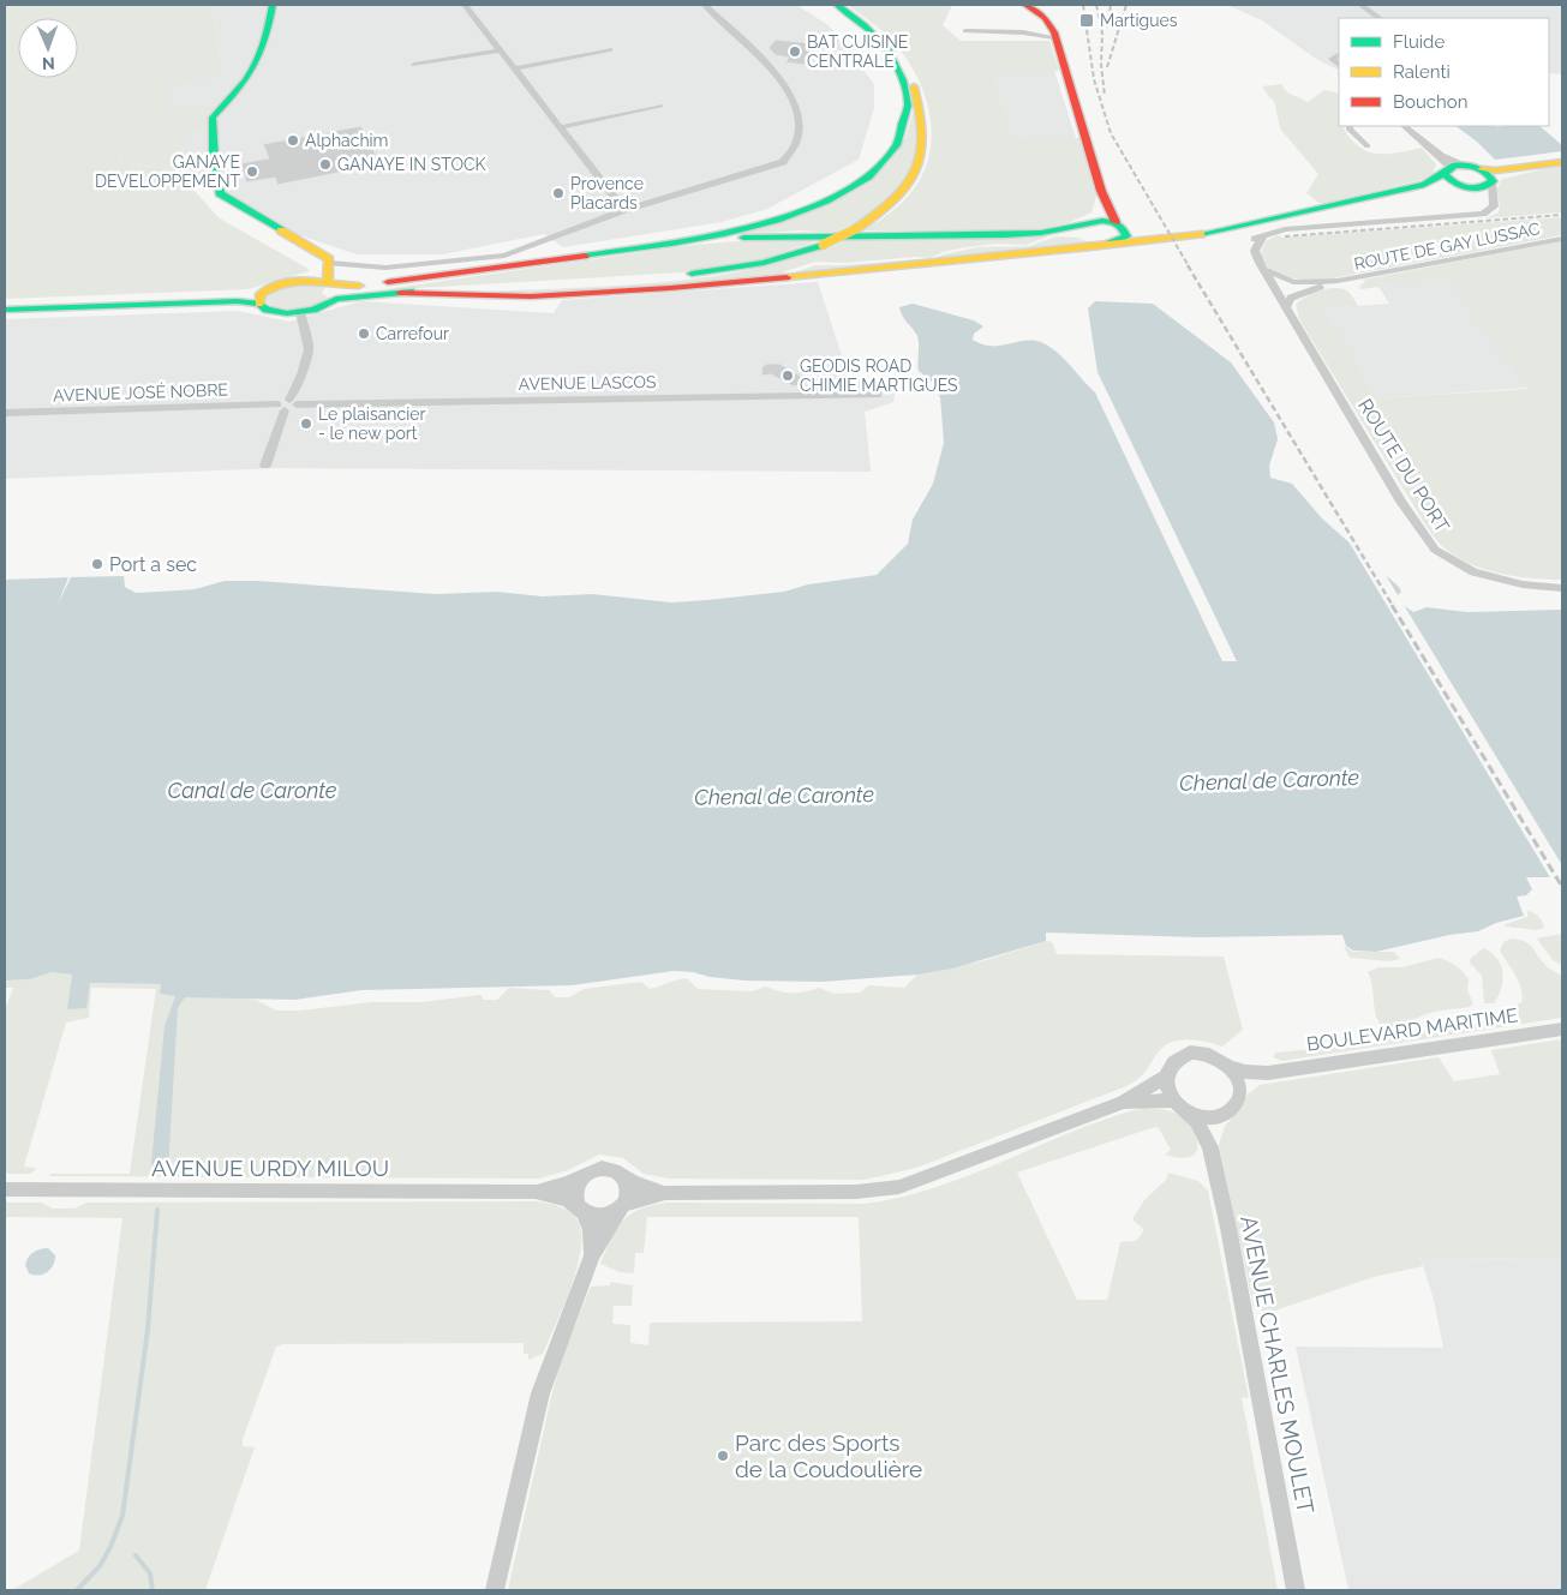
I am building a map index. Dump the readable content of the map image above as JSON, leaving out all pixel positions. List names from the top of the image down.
{
  "streets": {
    "street": [
      "ROUTE DE GAY LUSSAC",
      "AVENUE LASCOS",
      "AVENUE JOSÉ NOBRE",
      "ROUTE DU PORT",
      "BOULEVARD MARITIME",
      "AVENUE URDY MILOU",
      "AVENUE CHARLES MOULET"
    ]
  },
  "crossings": [
    ["ROUTE DE GAY LUSSAC", "ROUTE DU PORT"],
    ["BOULEVARD MARITIME", "AVENUE CHARLES MOULET"]
  ],
  "water": ["Chenal de Caronte", "Canal de Caronte"],
  "places": {
    "transit": ["Martigues"],
    "other": [
      "BAT CUISINE CENTRALE",
      "Alphachim",
      "GANAYE IN STOCK",
      "GANAYE DEVELOPPEMENT",
      "Provence Placards",
      "Carrefour",
      "GEODIS ROAD CHIMIE MARTIGUES",
      "Le plaisancier - le new port",
      "Port a sec",
      "Parc des Sports de la Coudoulière"
    ]
  },
  "legend": ["Fluide", "Ralenti", "Bouchon"],
  "north": "bottom"
}
